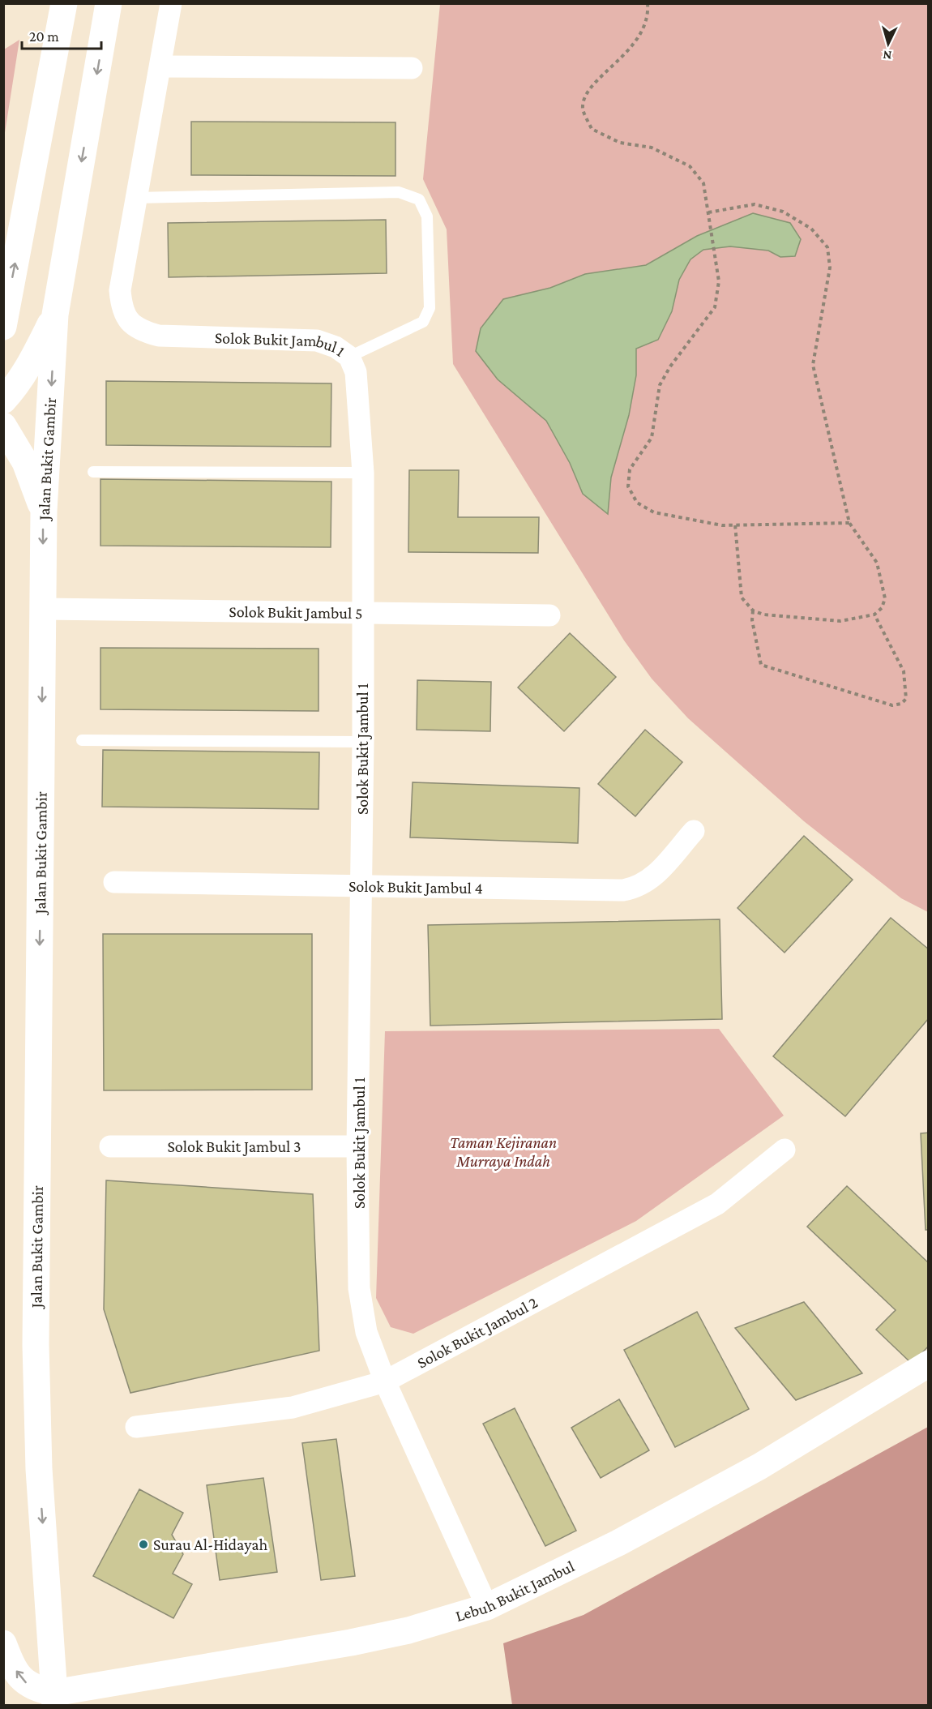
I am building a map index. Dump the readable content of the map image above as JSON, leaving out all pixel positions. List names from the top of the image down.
{
  "streets": {
    "main road": ["Jalan Bukit Gambir", "Lebuh Bukit Jambul"],
    "street": [
      "Solok Bukit Jambul 1",
      "Solok Bukit Jambul 5",
      "Solok Bukit Jambul 4",
      "Solok Bukit Jambul 3",
      "Solok Bukit Jambul 2"
    ]
  },
  "crossings": [
    ["Solok Bukit Jambul 1", "Solok Bukit Jambul 5"],
    ["Solok Bukit Jambul 1", "Solok Bukit Jambul 4"],
    ["Solok Bukit Jambul 1", "Solok Bukit Jambul 3"],
    ["Solok Bukit Jambul 1", "Solok Bukit Jambul 2"],
    ["Solok Bukit Jambul 1", "Lebuh Bukit Jambul"],
    ["Jalan Bukit Gambir", "Solok Bukit Jambul 5"],
    ["Jalan Bukit Gambir", "Lebuh Bukit Jambul"]
  ],
  "one_way": ["Jalan Bukit Gambir"],
  "parks": ["Taman Kejiranan Murraya Indah"],
  "places": ["Surau Al-Hidayah"],
  "scale_bar": "20 m",
  "north": "bottom"
}
